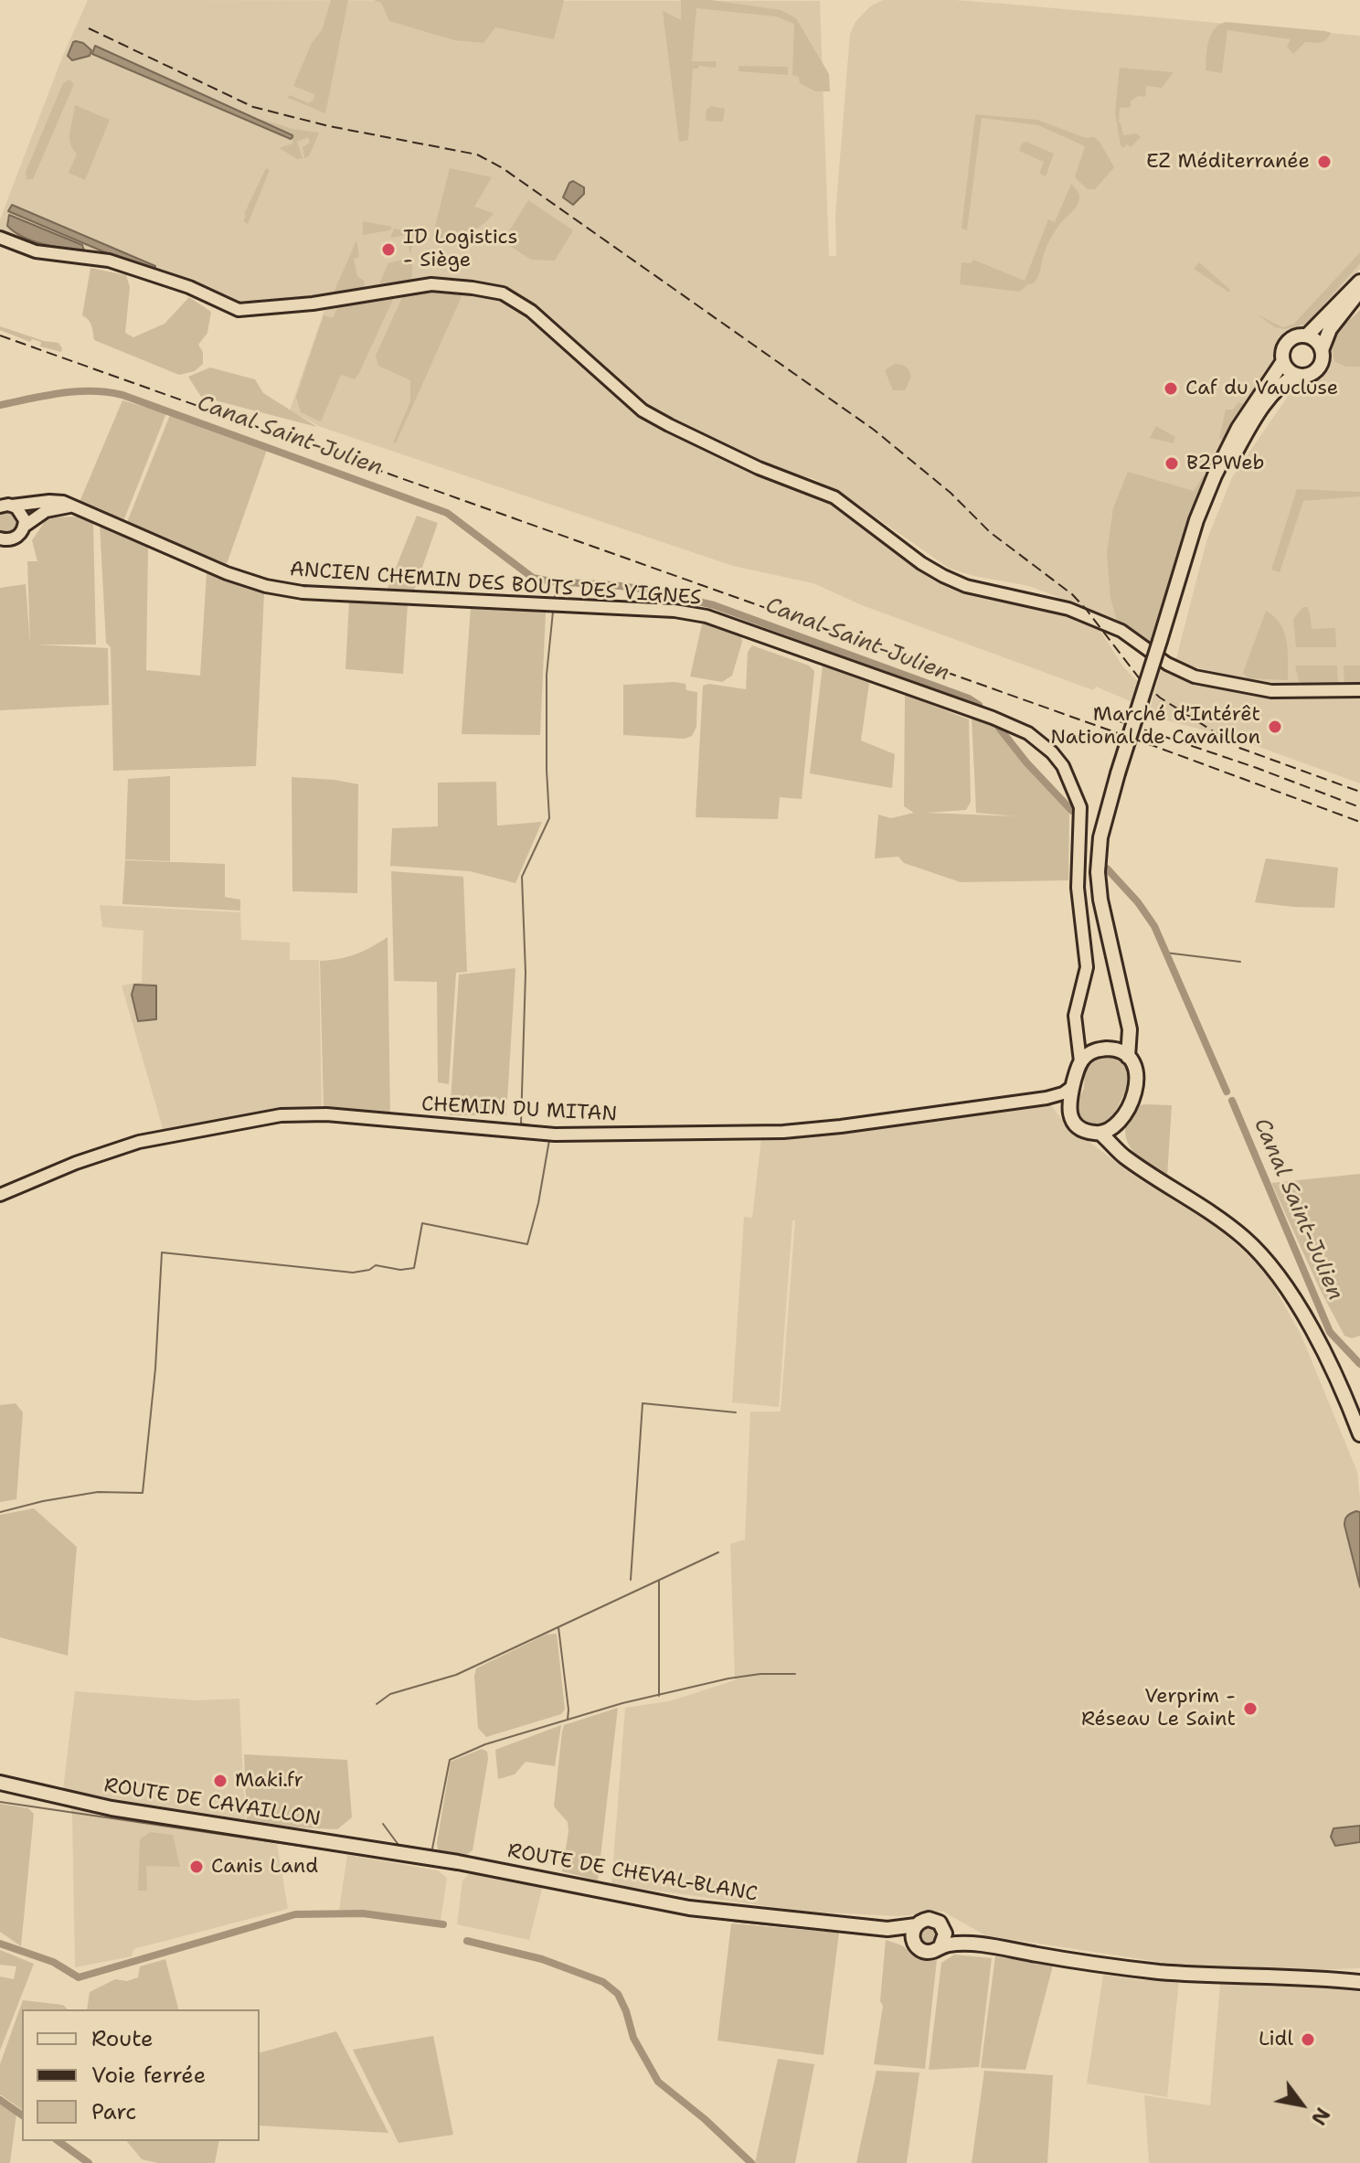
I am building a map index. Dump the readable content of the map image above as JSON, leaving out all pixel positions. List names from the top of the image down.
{
  "streets": {
    "main road": ["ROUTE DE CAVAILLON", "ROUTE DE CHEVAL-BLANC"],
    "street": ["ANCIEN CHEMIN DES BOUTS DES VIGNES", "CHEMIN DU MITAN"]
  },
  "crossings": [
    ["ANCIEN CHEMIN DES BOUTS DES VIGNES", "CHEMIN DU MITAN"],
    ["ROUTE DE CAVAILLON", "ROUTE DE CHEVAL-BLANC"]
  ],
  "water": ["Canal Saint-Julien"],
  "places": [
    "EZ Méditerranée",
    "ID Logistics - Siège",
    "Caf du Vaucluse",
    "B2PWeb",
    "Marché d'Intérêt National de Cavaillon",
    "Verprim - Réseau Le Saint",
    "Maki.fr",
    "Canis Land",
    "Lidl"
  ],
  "legend": ["Route", "Voie ferrée", "Parc"],
  "north": "bottom right"
}
